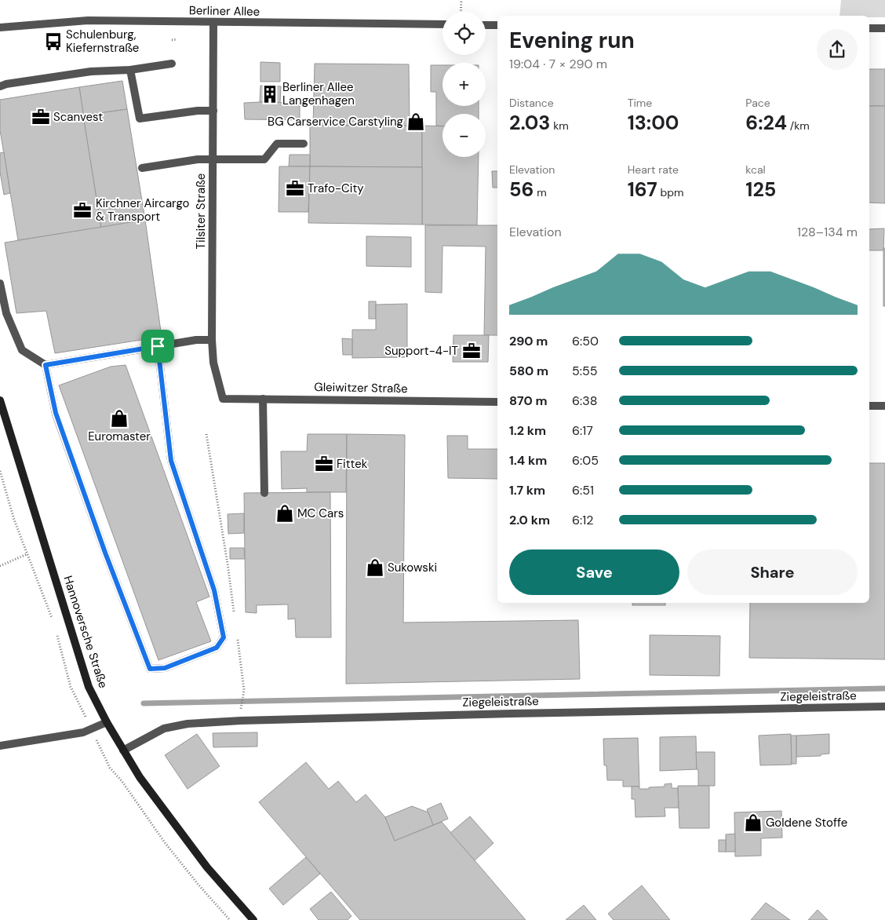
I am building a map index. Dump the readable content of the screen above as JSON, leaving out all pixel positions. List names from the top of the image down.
{
  "streets": {
    "main road": ["Hannoversche Straße"],
    "street": [
      "Berliner Allee",
      "Tilsiter Straße",
      "Gleiwitzer Straße",
      "Ziegeleistraße"
    ]
  },
  "crossings": [
    ["Berliner Allee", "Tilsiter Straße"],
    ["Tilsiter Straße", "Gleiwitzer Straße"],
    ["Hannoversche Straße", "Ziegeleistraße"]
  ],
  "places": {
    "bus stop": ["Schulenburg, Kiefernstraße"],
    "building": ["Berliner Allee Langenhagen"],
    "office": [
      "Scanvest",
      "Trafo-City",
      "Kirchner Aircargo & Transport",
      "Support-4-IT",
      "Fittek"
    ],
    "shop": [
      "BG Carservice Carstyling",
      "Euromaster",
      "MC Cars",
      "Sukowski",
      "Goldene Stoffe"
    ]
  },
  "page": {
    "map_buttons": ["+", "−"],
    "heading": ["Evening run", "19:04 · 7 × 290 m"],
    "stats": [
      ["Distance", "2.03 km"],
      ["Time", "13:00"],
      ["Pace", "6:24 /km"],
      ["Elevation", "56 m"],
      ["Heart rate", "167 bpm"],
      ["kcal", "125"]
    ],
    "chart": ["Elevation", "128–134 m"],
    "list": [
      {
        "name": "290 m",
        "note": "6:50"
      },
      {
        "name": "580 m",
        "note": "5:55"
      },
      {
        "name": "870 m",
        "note": "6:38"
      },
      {
        "name": "1.2 km",
        "note": "6:17"
      },
      {
        "name": "1.4 km",
        "note": "6:05"
      },
      {
        "name": "1.7 km",
        "note": "6:51"
      },
      {
        "name": "2.0 km",
        "note": "6:12"
      }
    ],
    "buttons": ["Save", "Share"]
  }
}
